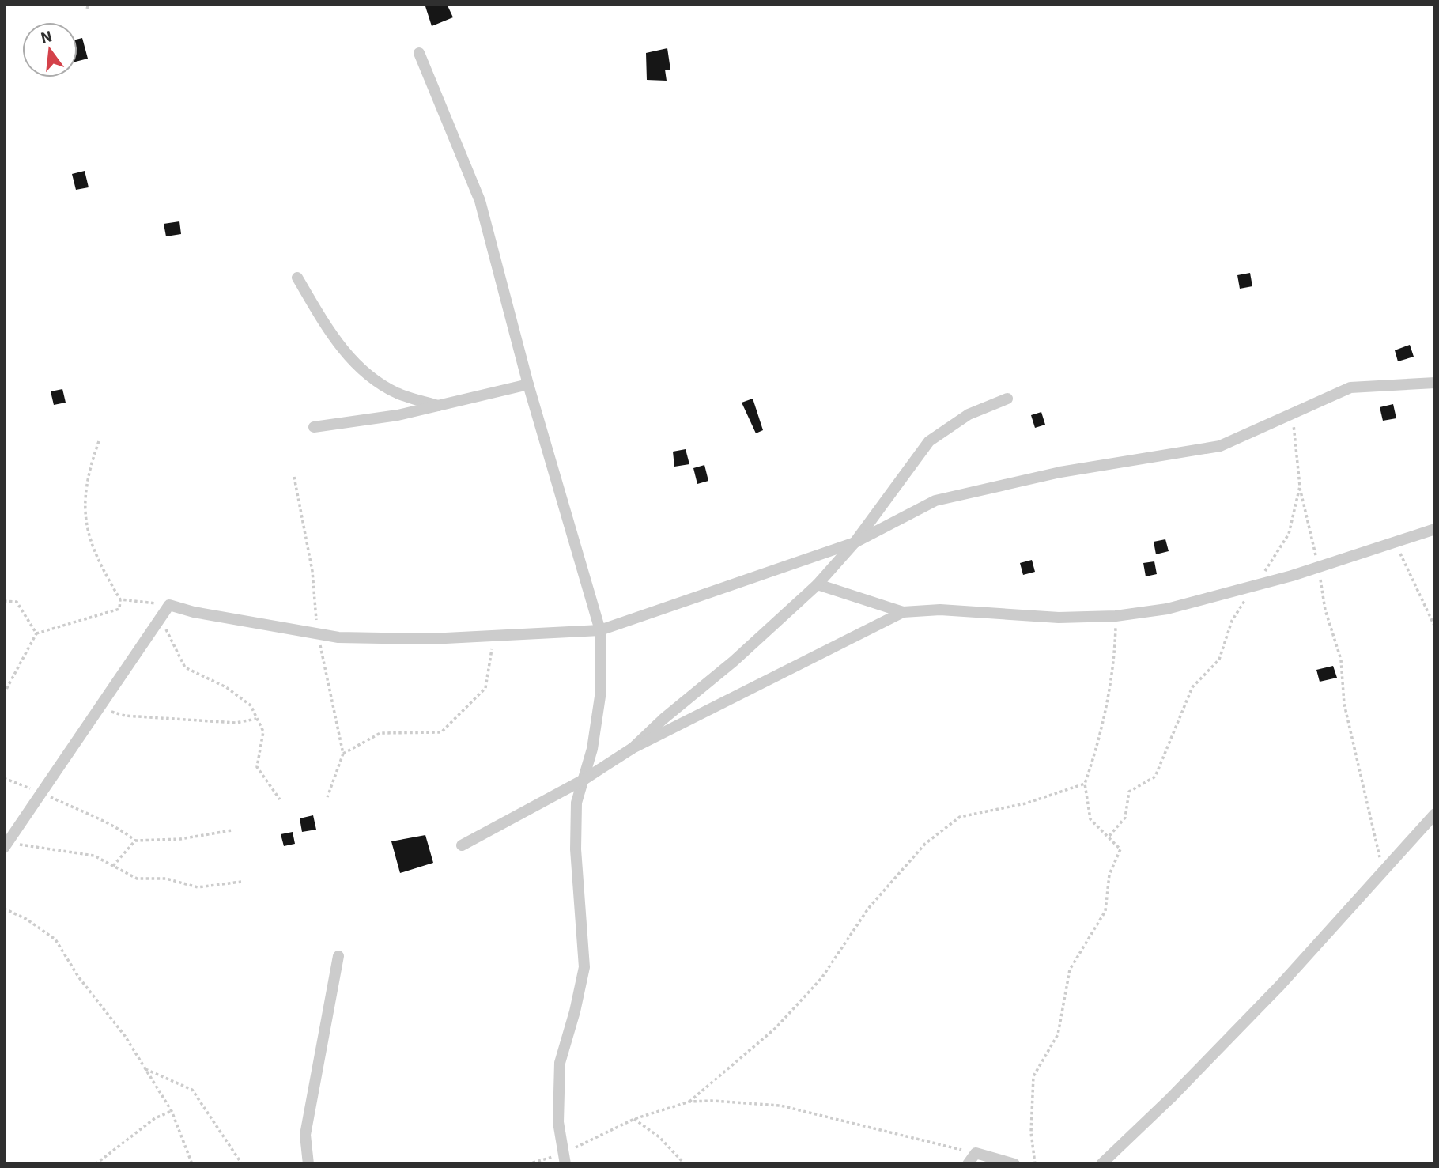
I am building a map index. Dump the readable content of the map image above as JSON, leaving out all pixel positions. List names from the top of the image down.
{
  "north": "top"
}
